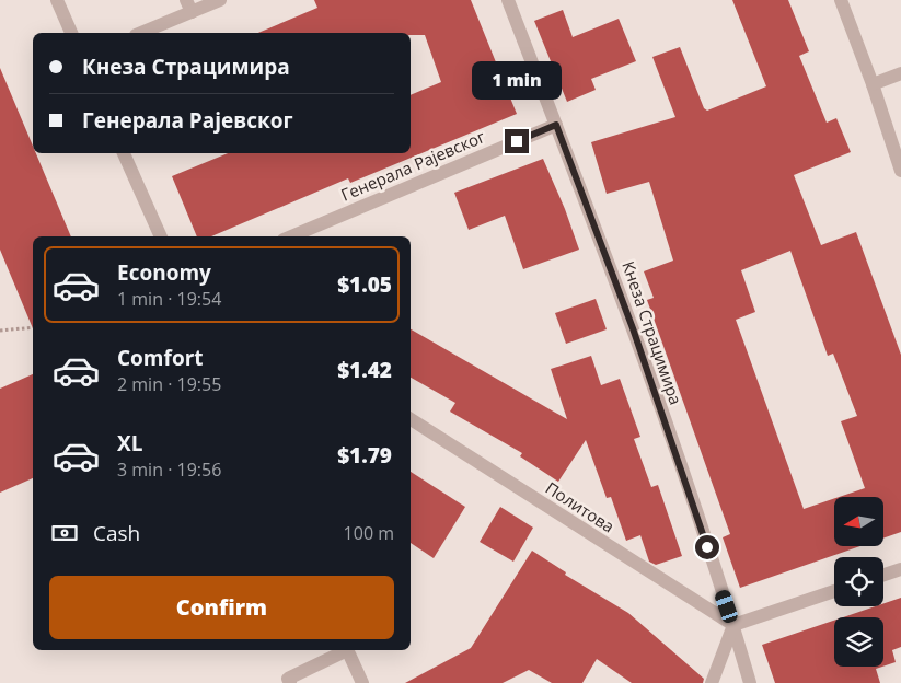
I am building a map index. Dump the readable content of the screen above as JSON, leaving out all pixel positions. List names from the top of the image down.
{
  "streets": {
    "street": ["Генерала Рајевског", "Кнеза Страцимира", "Политова"]
  },
  "crossings": [
    ["Генерала Рајевског", "Кнеза Страцимира"],
    ["Кнеза Страцимира", "Политова"]
  ],
  "north": "left",
  "page": {
    "banner": ["Кнеза Страцимира", "Генерала Рајевског"],
    "bubble": "1 min",
    "list": [
      {
        "name": "Economy",
        "note": "1 min · 19:54",
        "value": "$1.05"
      },
      {
        "name": "Comfort",
        "note": "2 min · 19:55",
        "value": "$1.42"
      },
      {
        "name": "XL",
        "note": "3 min · 19:56",
        "value": "$1.79"
      }
    ],
    "pay": ["Cash", "100 m"],
    "buttons": "Confirm"
  }
}
